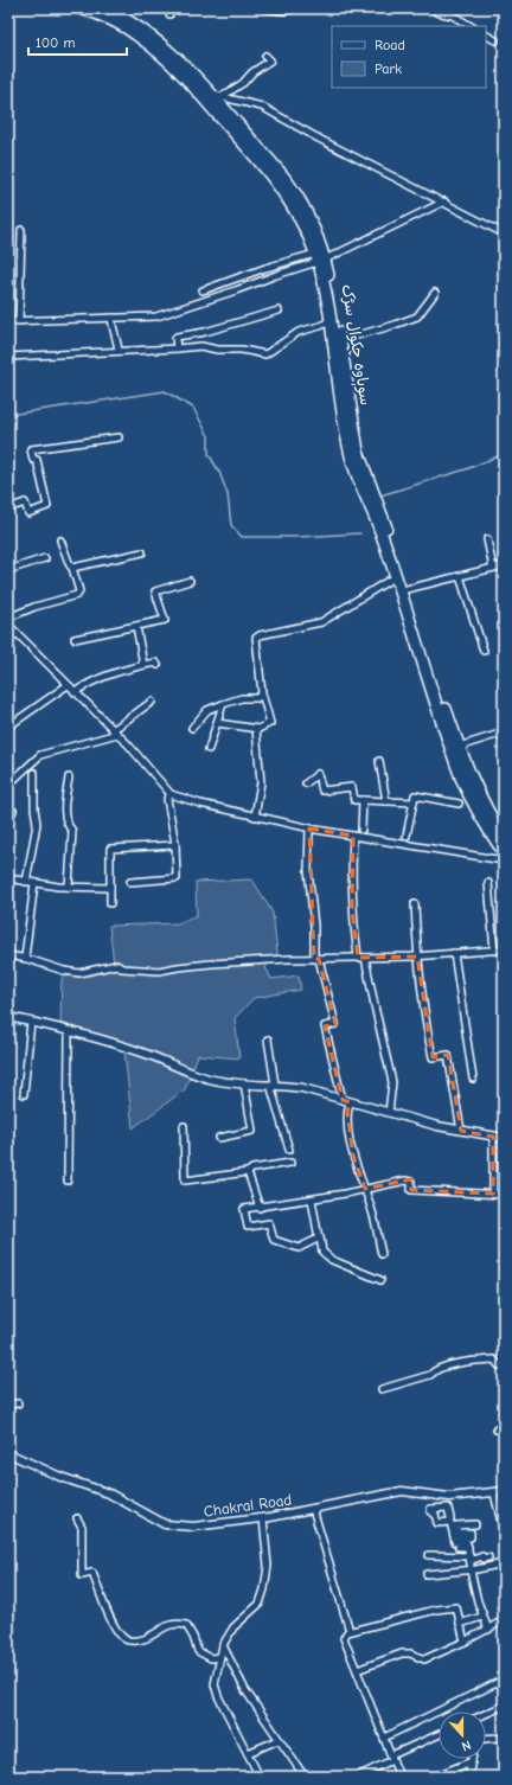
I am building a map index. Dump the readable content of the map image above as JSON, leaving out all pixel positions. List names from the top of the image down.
{
  "streets": {
    "highway": ["سوہاوہ چکوال سڑک"],
    "street": ["Chakral Road"]
  },
  "legend": ["Road", "Park"],
  "scale_bar": "100 m",
  "north": "bottom"
}
